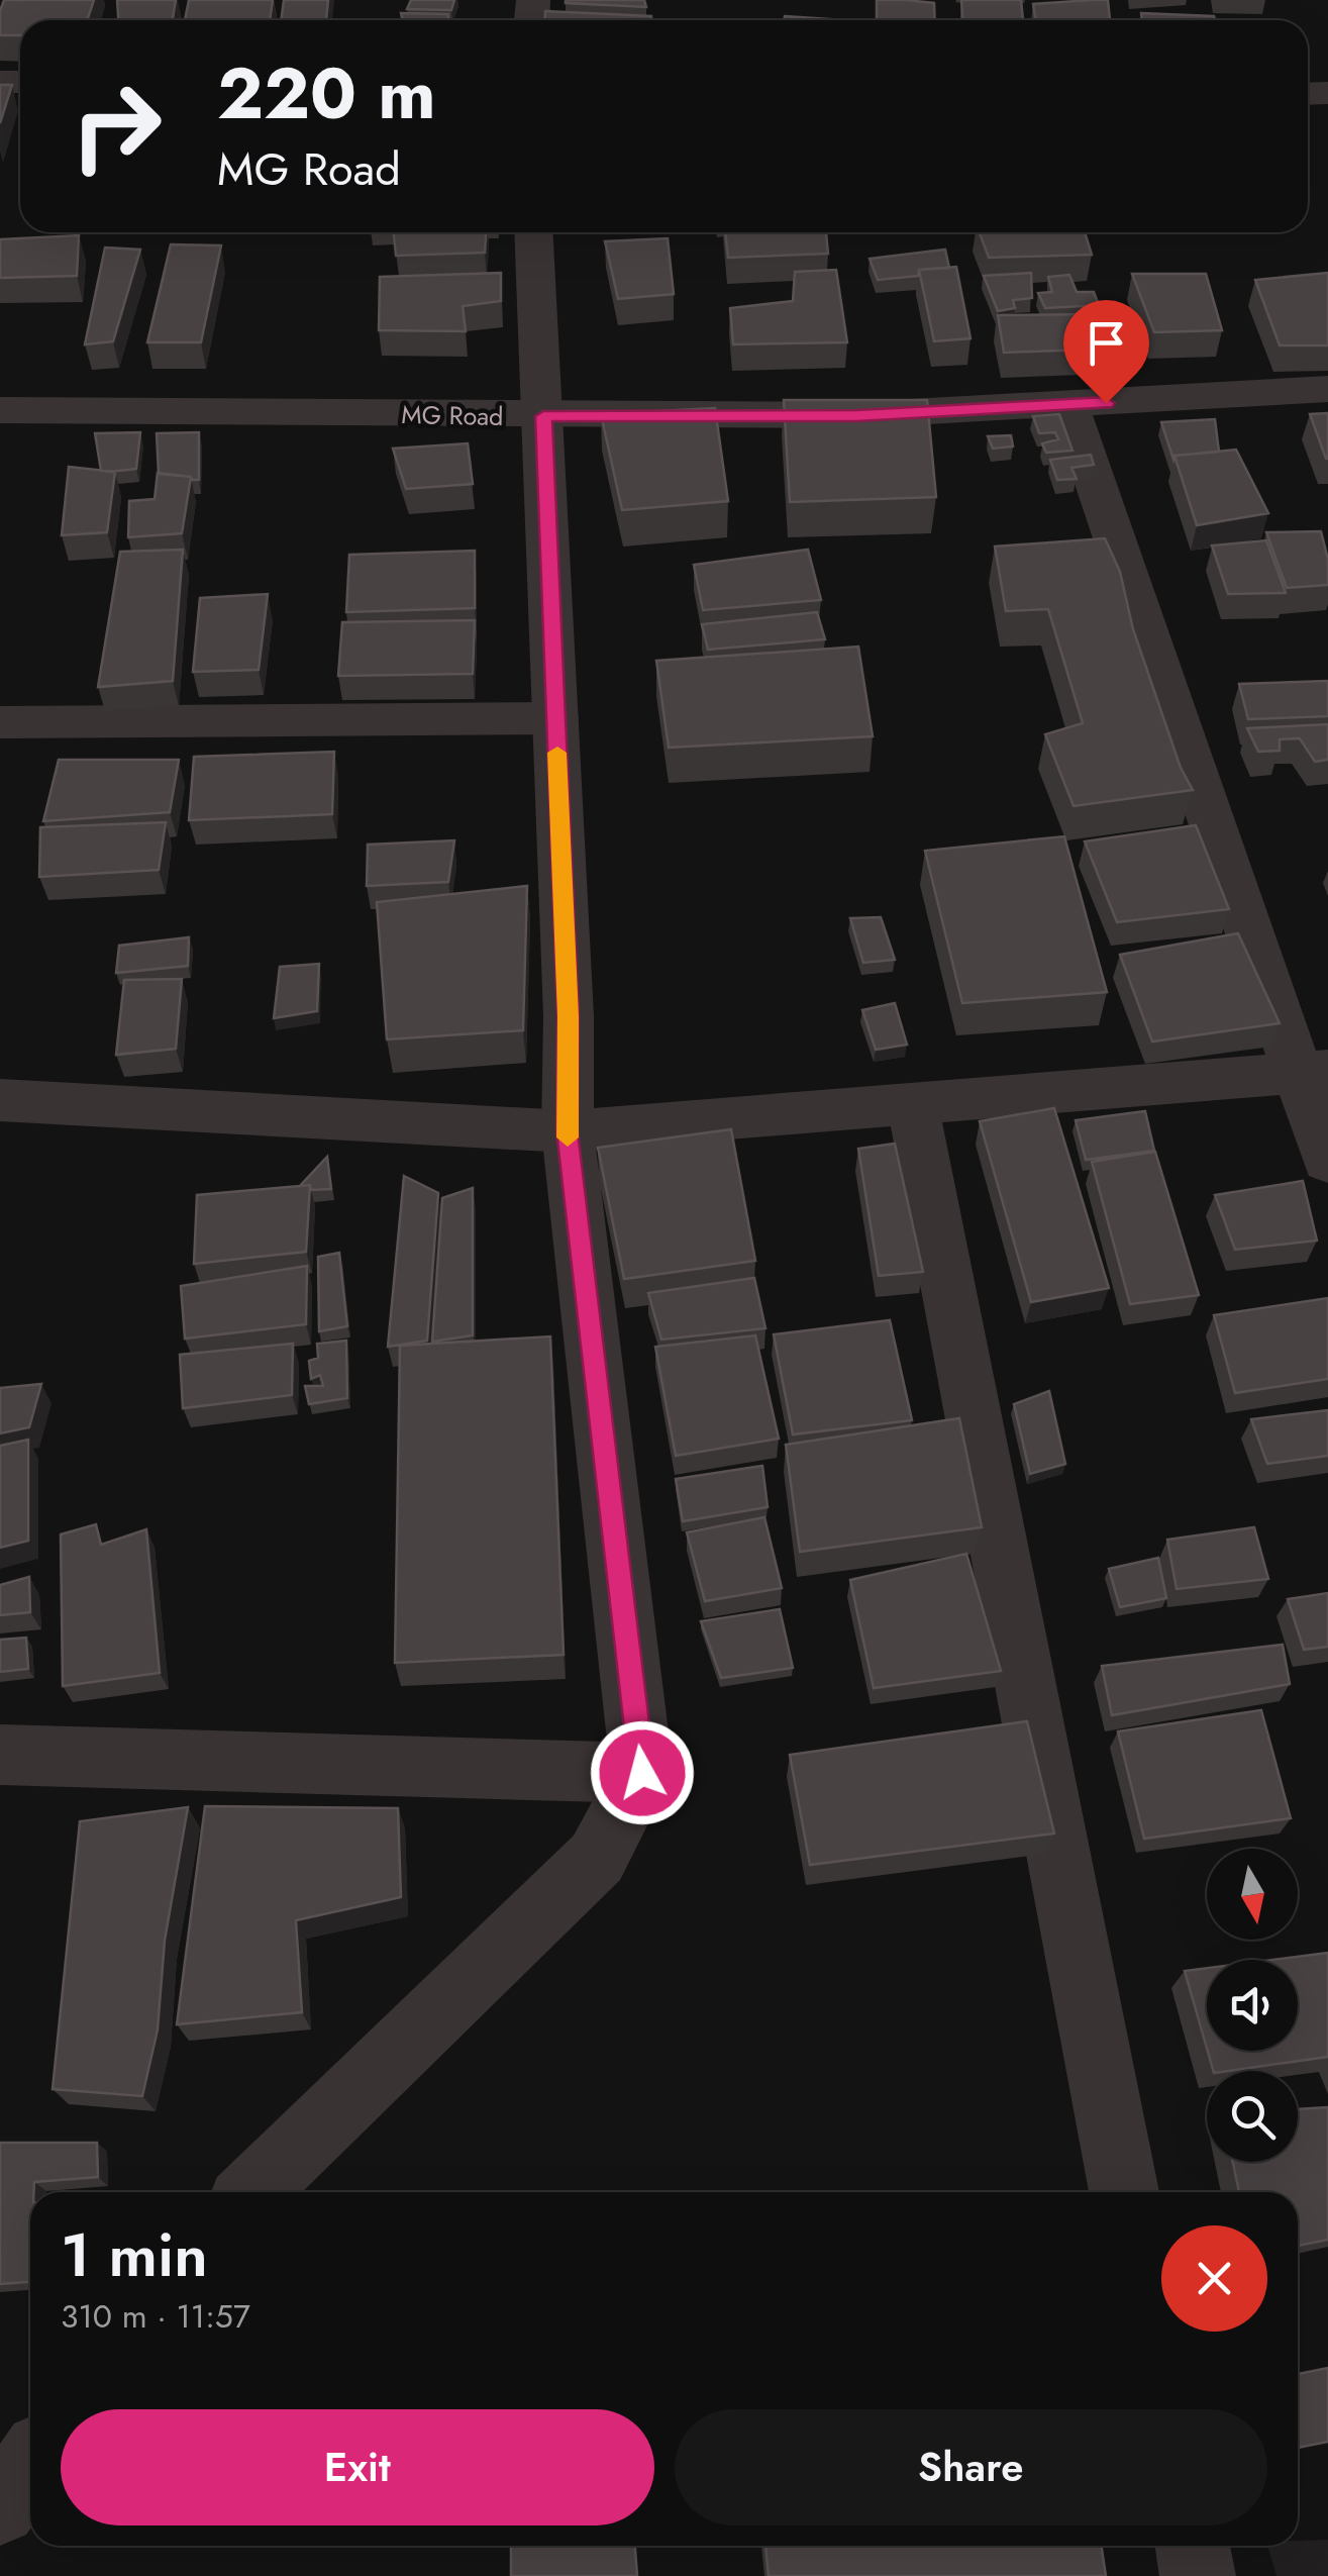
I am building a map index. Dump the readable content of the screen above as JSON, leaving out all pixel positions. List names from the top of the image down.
{
  "streets": {
    "street": ["MG Road"]
  },
  "north": "bottom",
  "page": {
    "turn": ["220 m", "MG Road"],
    "heading": ["1 min", "310 m · 11:57"],
    "buttons": ["Exit", "Share"]
  }
}
